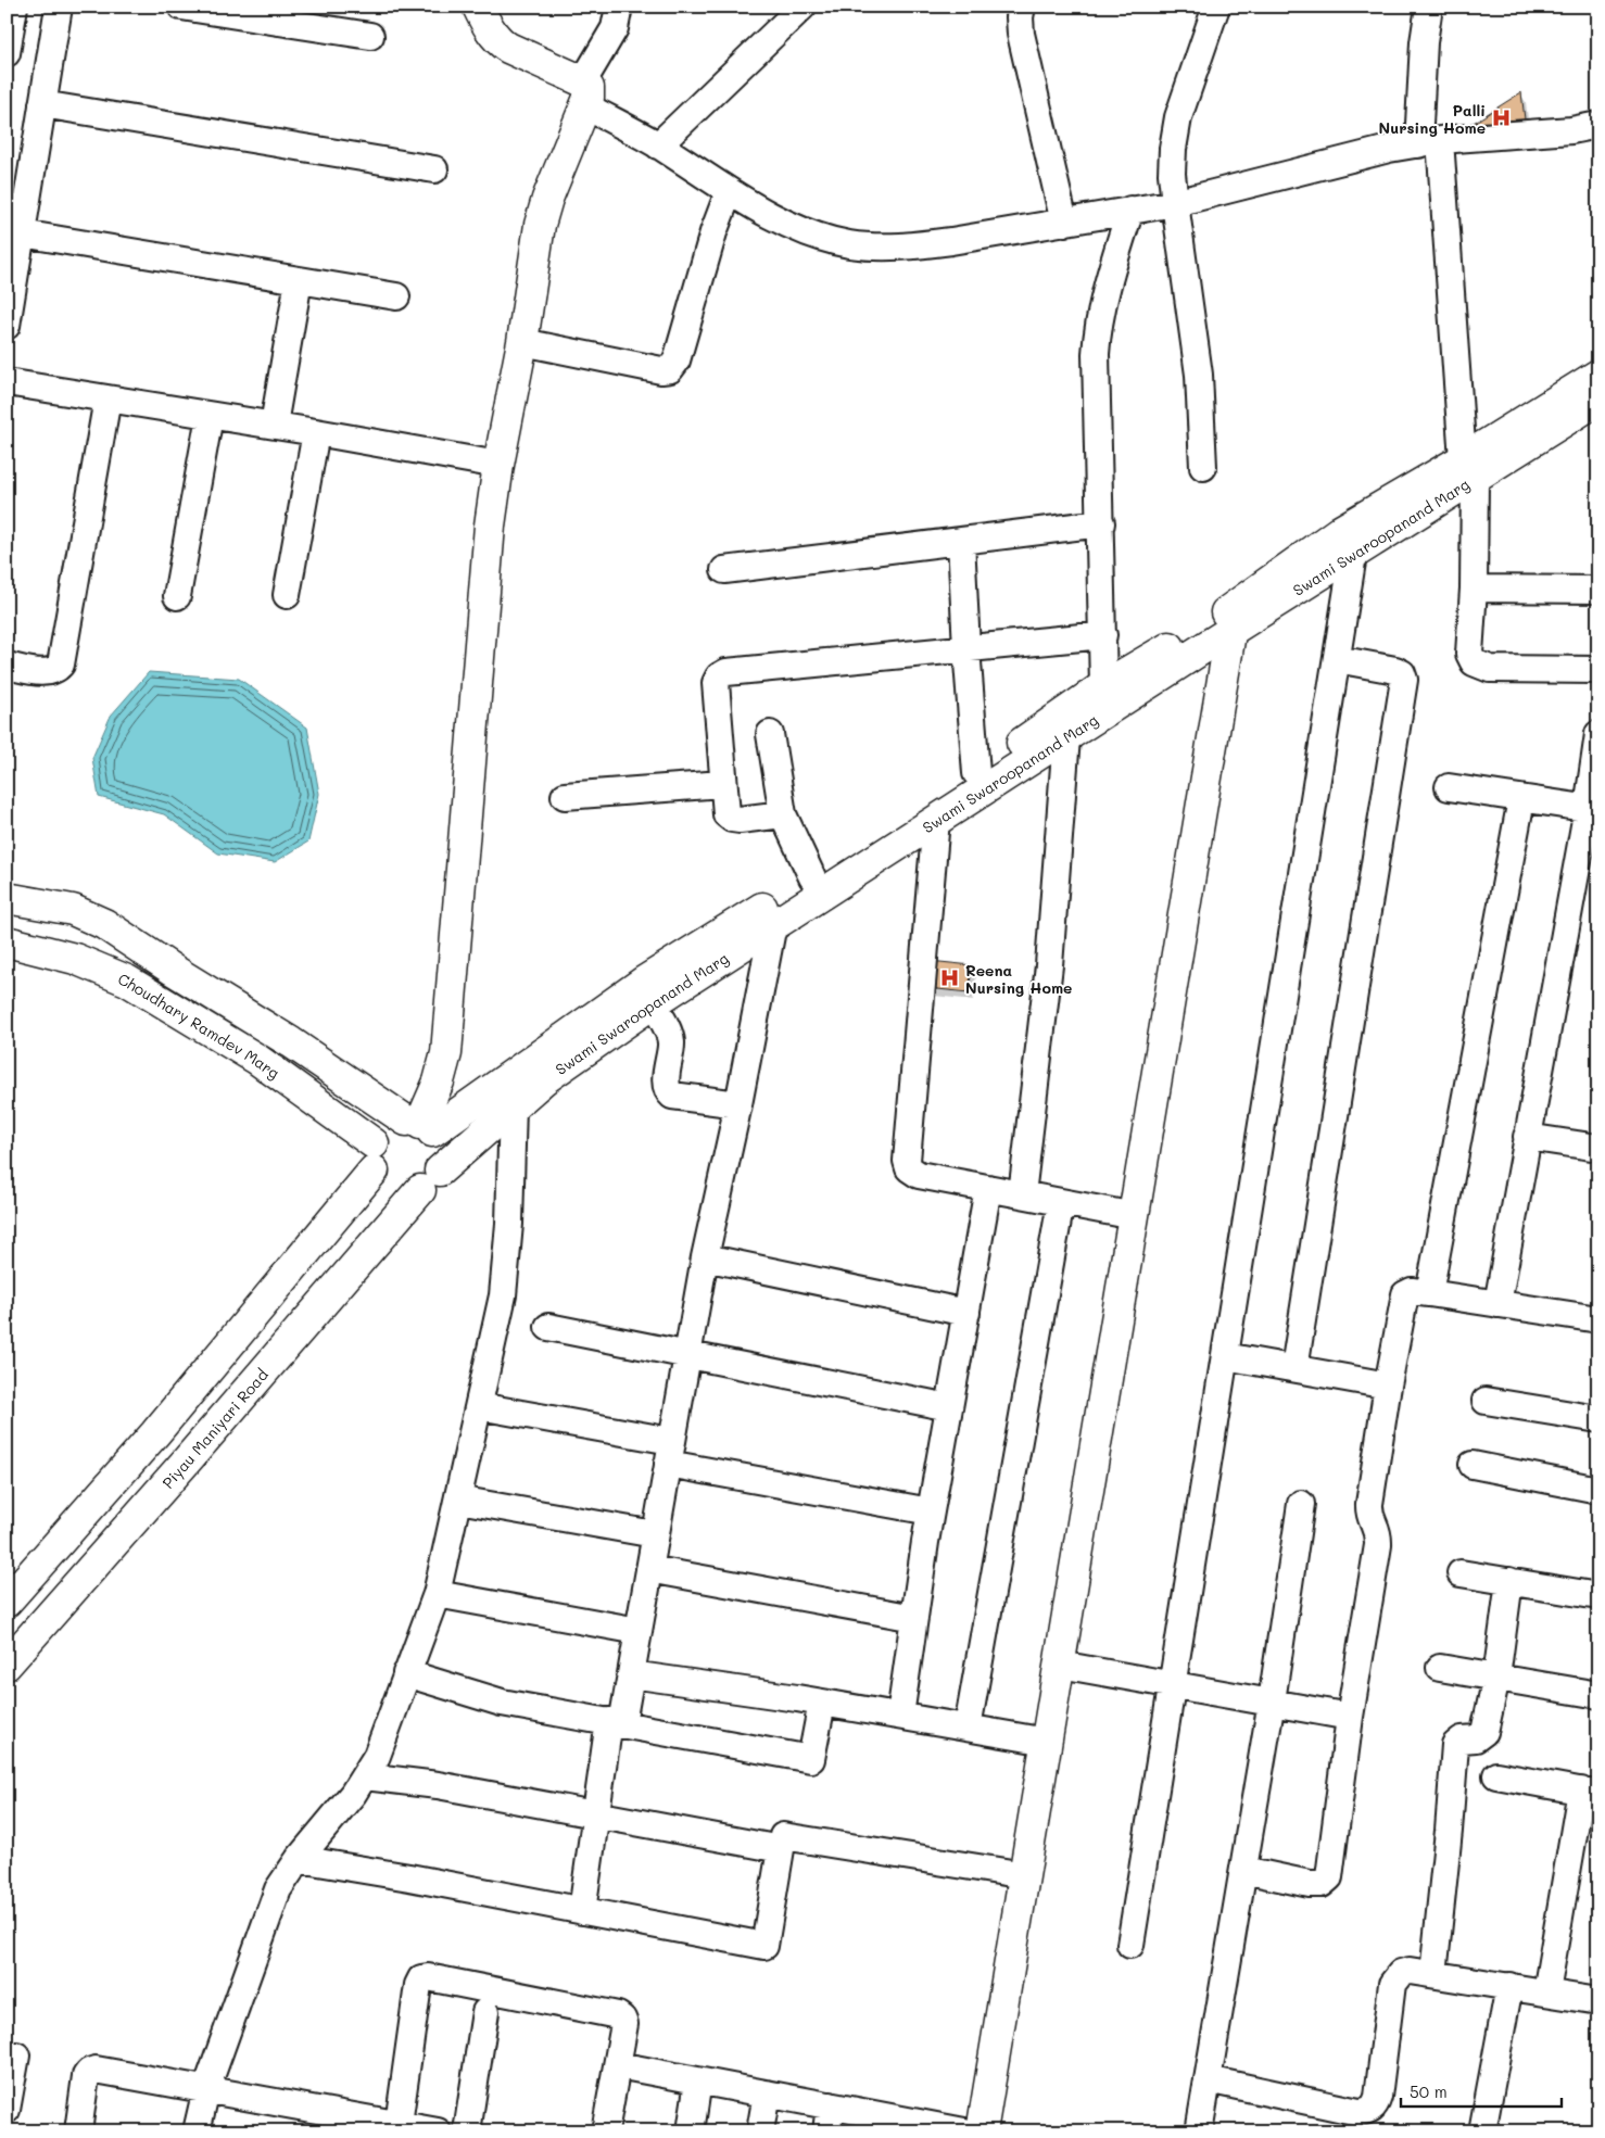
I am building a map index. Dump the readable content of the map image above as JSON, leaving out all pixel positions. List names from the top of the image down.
{
  "streets": {
    "street": ["Swami Swaroopanand Marg", "Choudhary Ramdev Marg", "Piyau Maniyari Road"]
  },
  "crossings": [
    ["Swami Swaroopanand Marg", "Choudhary Ramdev Marg"],
    ["Swami Swaroopanand Marg", "Piyau Maniyari Road"],
    ["Choudhary Ramdev Marg", "Piyau Maniyari Road"]
  ],
  "places": {
    "hospital": ["Palli Nursing Home", "Reena Nursing Home"]
  },
  "scale_bar": "50 m"
}
